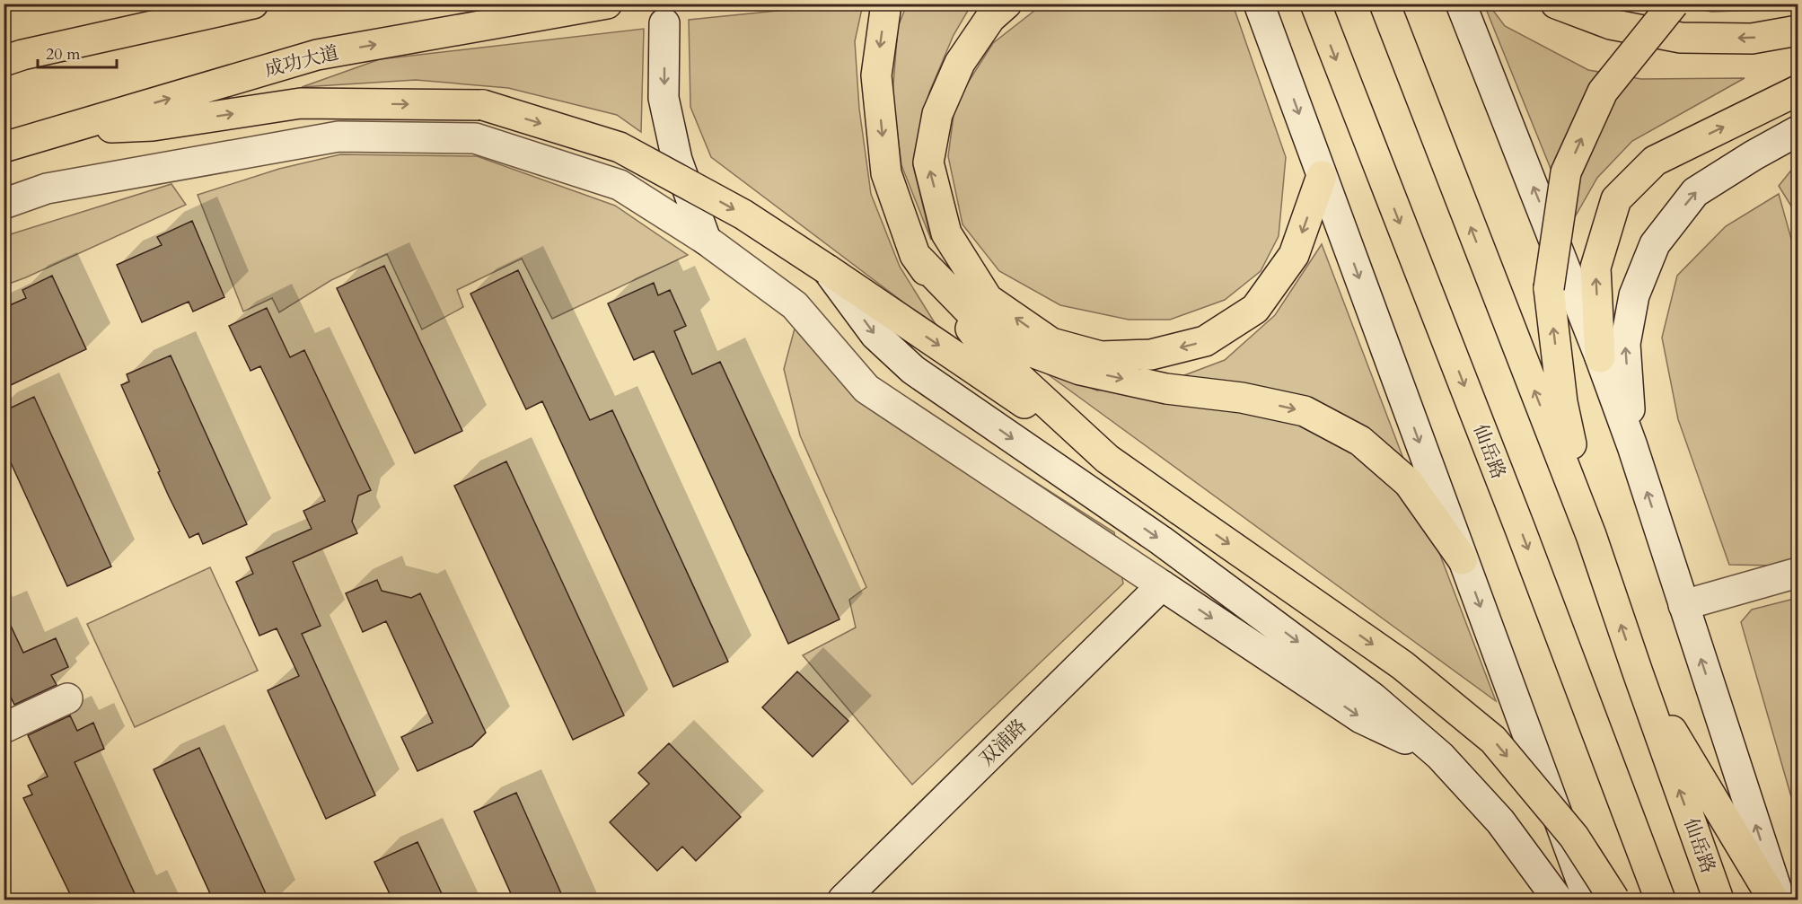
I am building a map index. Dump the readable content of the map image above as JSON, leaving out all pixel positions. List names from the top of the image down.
{
  "streets": {
    "highway": ["成功大道", "仙岳路"],
    "main road": ["双浦路"]
  },
  "scale_bar": "20 m"
}
